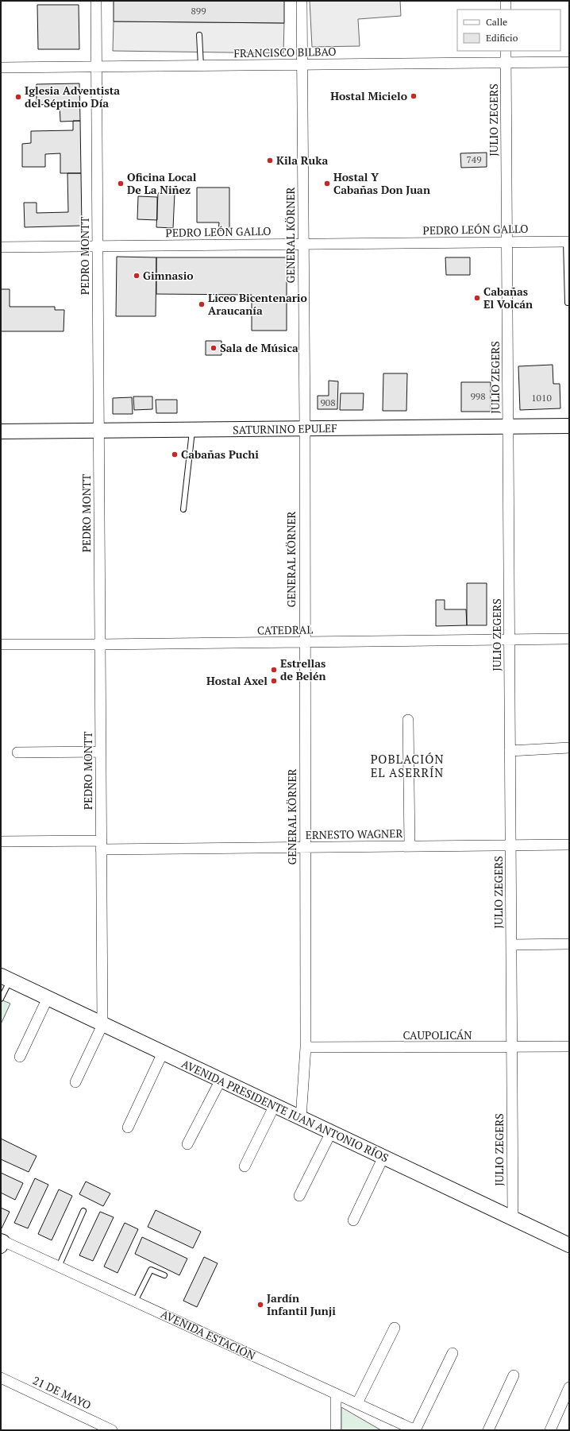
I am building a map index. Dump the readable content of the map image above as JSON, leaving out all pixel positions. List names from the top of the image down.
{
  "streets": {
    "main road": ["SATURNINO EPULEF", "AVENIDA PRESIDENTE JUAN ANTONIO RÍOS"],
    "street": [
      "FRANCISCO BILBAO",
      "JULIO ZEGERS",
      "PEDRO LEÓN GALLO",
      "GENERAL KÖRNER",
      "PEDRO MONTT",
      "CATEDRAL",
      "ERNESTO WAGNER",
      "CAUPOLICÁN",
      "AVENIDA ESTACIÓN",
      "21 DE MAYO"
    ]
  },
  "crossings": [
    ["FRANCISCO BILBAO", "JULIO ZEGERS"],
    ["FRANCISCO BILBAO", "GENERAL KÖRNER"],
    ["FRANCISCO BILBAO", "PEDRO MONTT"],
    ["JULIO ZEGERS", "PEDRO LEÓN GALLO"],
    ["JULIO ZEGERS", "SATURNINO EPULEF"],
    ["JULIO ZEGERS", "CATEDRAL"],
    ["JULIO ZEGERS", "ERNESTO WAGNER"],
    ["JULIO ZEGERS", "CAUPOLICÁN"],
    ["JULIO ZEGERS", "AVENIDA PRESIDENTE JUAN ANTONIO RÍOS"],
    ["PEDRO LEÓN GALLO", "GENERAL KÖRNER"],
    ["PEDRO LEÓN GALLO", "PEDRO MONTT"],
    ["GENERAL KÖRNER", "SATURNINO EPULEF"],
    ["GENERAL KÖRNER", "CATEDRAL"],
    ["GENERAL KÖRNER", "ERNESTO WAGNER"],
    ["GENERAL KÖRNER", "CAUPOLICÁN"],
    ["GENERAL KÖRNER", "AVENIDA PRESIDENTE JUAN ANTONIO RÍOS"],
    ["PEDRO MONTT", "SATURNINO EPULEF"],
    ["PEDRO MONTT", "CATEDRAL"],
    ["PEDRO MONTT", "ERNESTO WAGNER"],
    ["PEDRO MONTT", "AVENIDA PRESIDENTE JUAN ANTONIO RÍOS"]
  ],
  "districts": ["POBLACIÓN EL ASERRÍN"],
  "places": [
    "Hostal Micielo",
    "Iglesia Adventista del Séptimo Día",
    "Kila Ruka",
    "Oficina Local De La Niñez",
    "Hostal Y Cabañas Don Juan",
    "Gimnasio",
    "Cabañas El Volcán",
    "Liceo Bicentenario Araucanía",
    "Sala de Música",
    "Cabañas Puchi",
    "Estrellas de Belén",
    "Hostal Axel",
    "Jardín Infantil Junji"
  ],
  "house_numbers": [
    "899",
    "749",
    "998",
    "1010",
    "908"
  ],
  "legend": ["Calle", "Edificio"]
}
